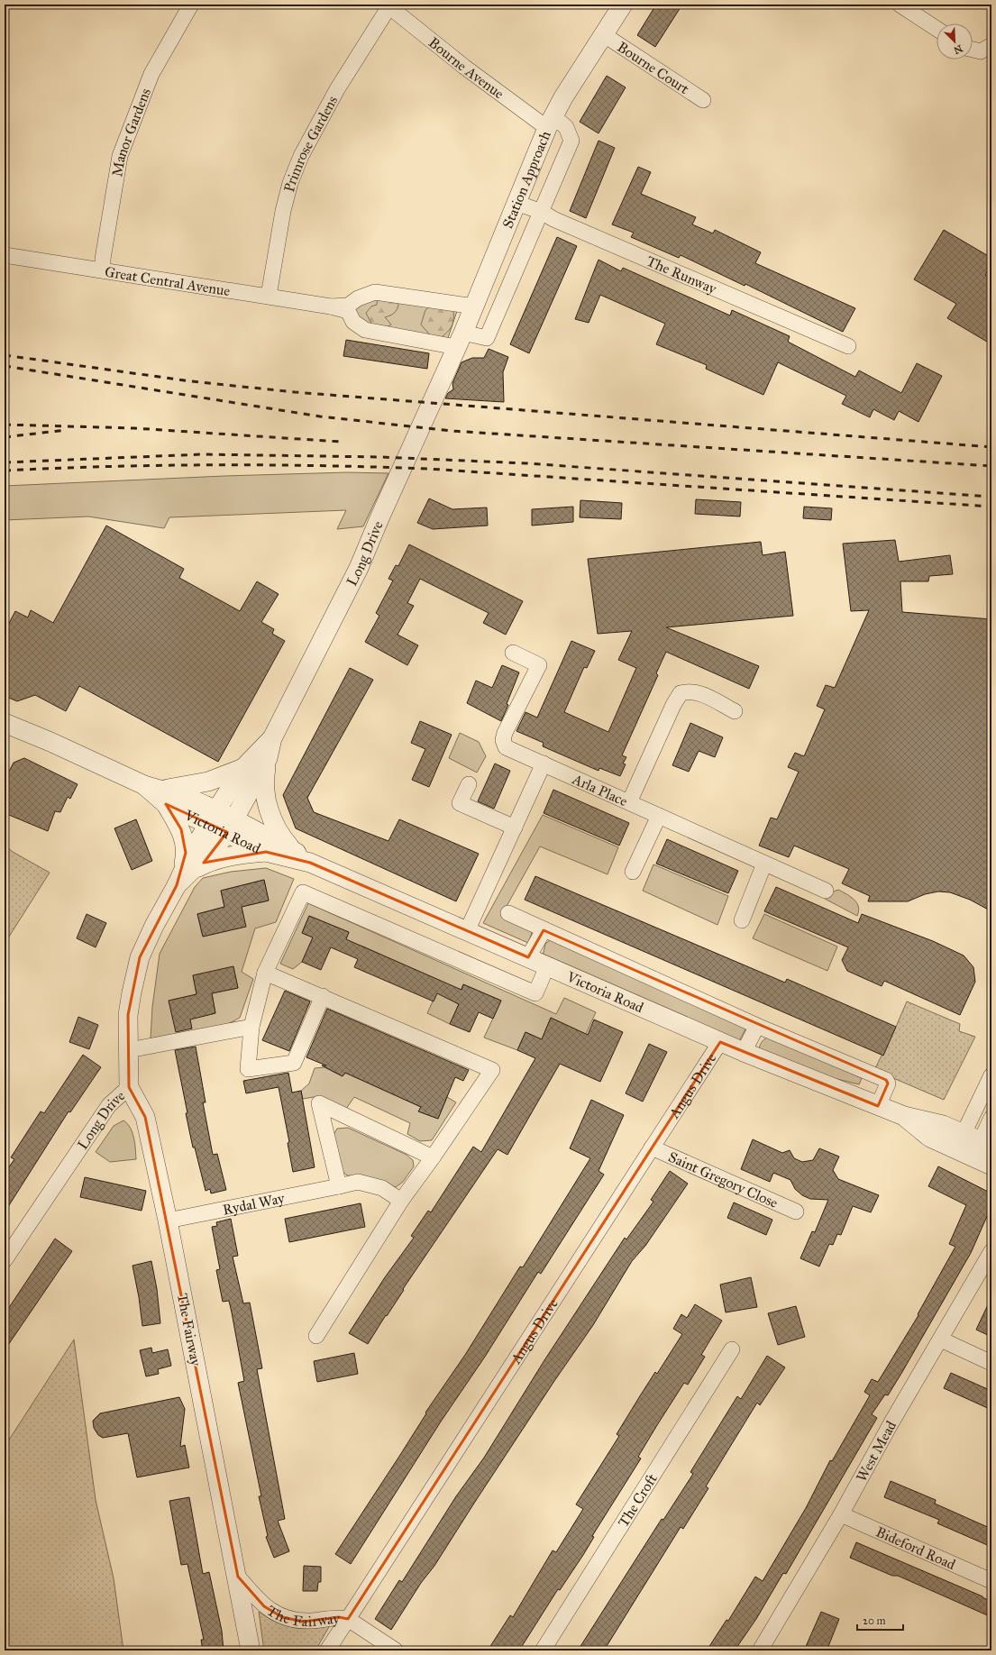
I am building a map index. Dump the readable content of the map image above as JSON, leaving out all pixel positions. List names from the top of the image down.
{
  "streets": {
    "street": [
      "Bourne Court",
      "Bourne Avenue",
      "Manor Gardens",
      "Primrose Gardens",
      "Station Approach",
      "The Runway",
      "Great Central Avenue",
      "Long Drive",
      "Arla Place",
      "Victoria Road",
      "Angus Drive",
      "Saint Gregory Close",
      "Rydal Way",
      "The Fairway",
      "West Mead",
      "The Croft",
      "Bideford Road"
    ]
  },
  "crossings": [
    ["Bourne Court", "Station Approach"],
    ["Bourne Avenue", "Primrose Gardens"],
    ["Bourne Avenue", "Station Approach"],
    ["Bourne Avenue", "The Runway"],
    ["Bourne Avenue", "Great Central Avenue"],
    ["Manor Gardens", "Great Central Avenue"],
    ["Primrose Gardens", "Great Central Avenue"],
    ["Station Approach", "The Runway"],
    ["Station Approach", "Great Central Avenue"],
    ["Station Approach", "Long Drive"],
    ["Long Drive", "Victoria Road"],
    ["Long Drive", "The Fairway"],
    ["Victoria Road", "Angus Drive"],
    ["Angus Drive", "Saint Gregory Close"],
    ["Angus Drive", "The Fairway"],
    ["Rydal Way", "The Fairway"],
    ["West Mead", "Bideford Road"]
  ],
  "scale_bar": "20 m",
  "north": "bottom right"
}
